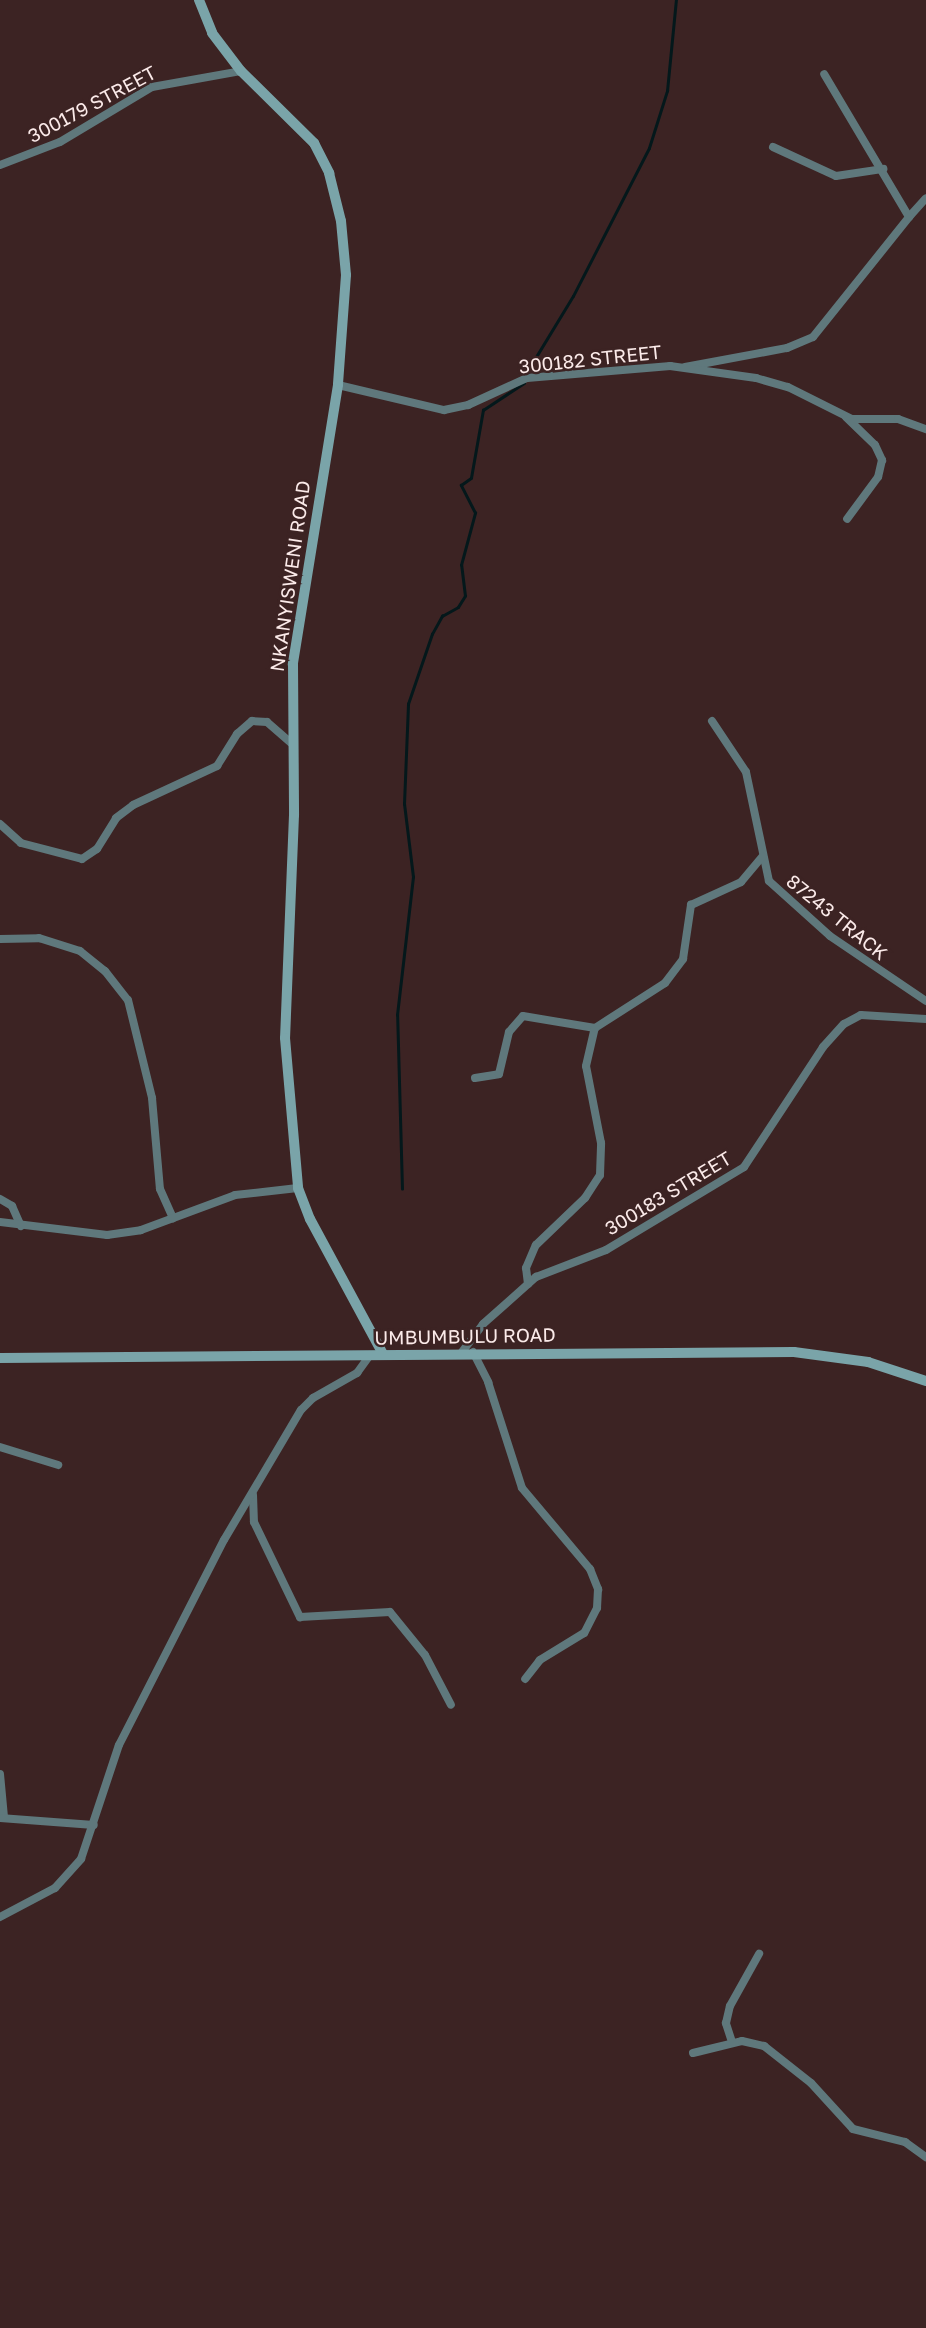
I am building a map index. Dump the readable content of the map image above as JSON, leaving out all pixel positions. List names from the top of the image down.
{
  "streets": {
    "street": [
      "300179 STREET",
      "300182 STREET",
      "NKANYISWENI ROAD",
      "87243 TRACK",
      "300183 STREET",
      "UMBUMBULU ROAD"
    ]
  },
  "crossings": [
    ["300179 STREET", "NKANYISWENI ROAD"],
    ["300182 STREET", "NKANYISWENI ROAD"],
    ["NKANYISWENI ROAD", "UMBUMBULU ROAD"],
    ["300183 STREET", "UMBUMBULU ROAD"]
  ]
}
